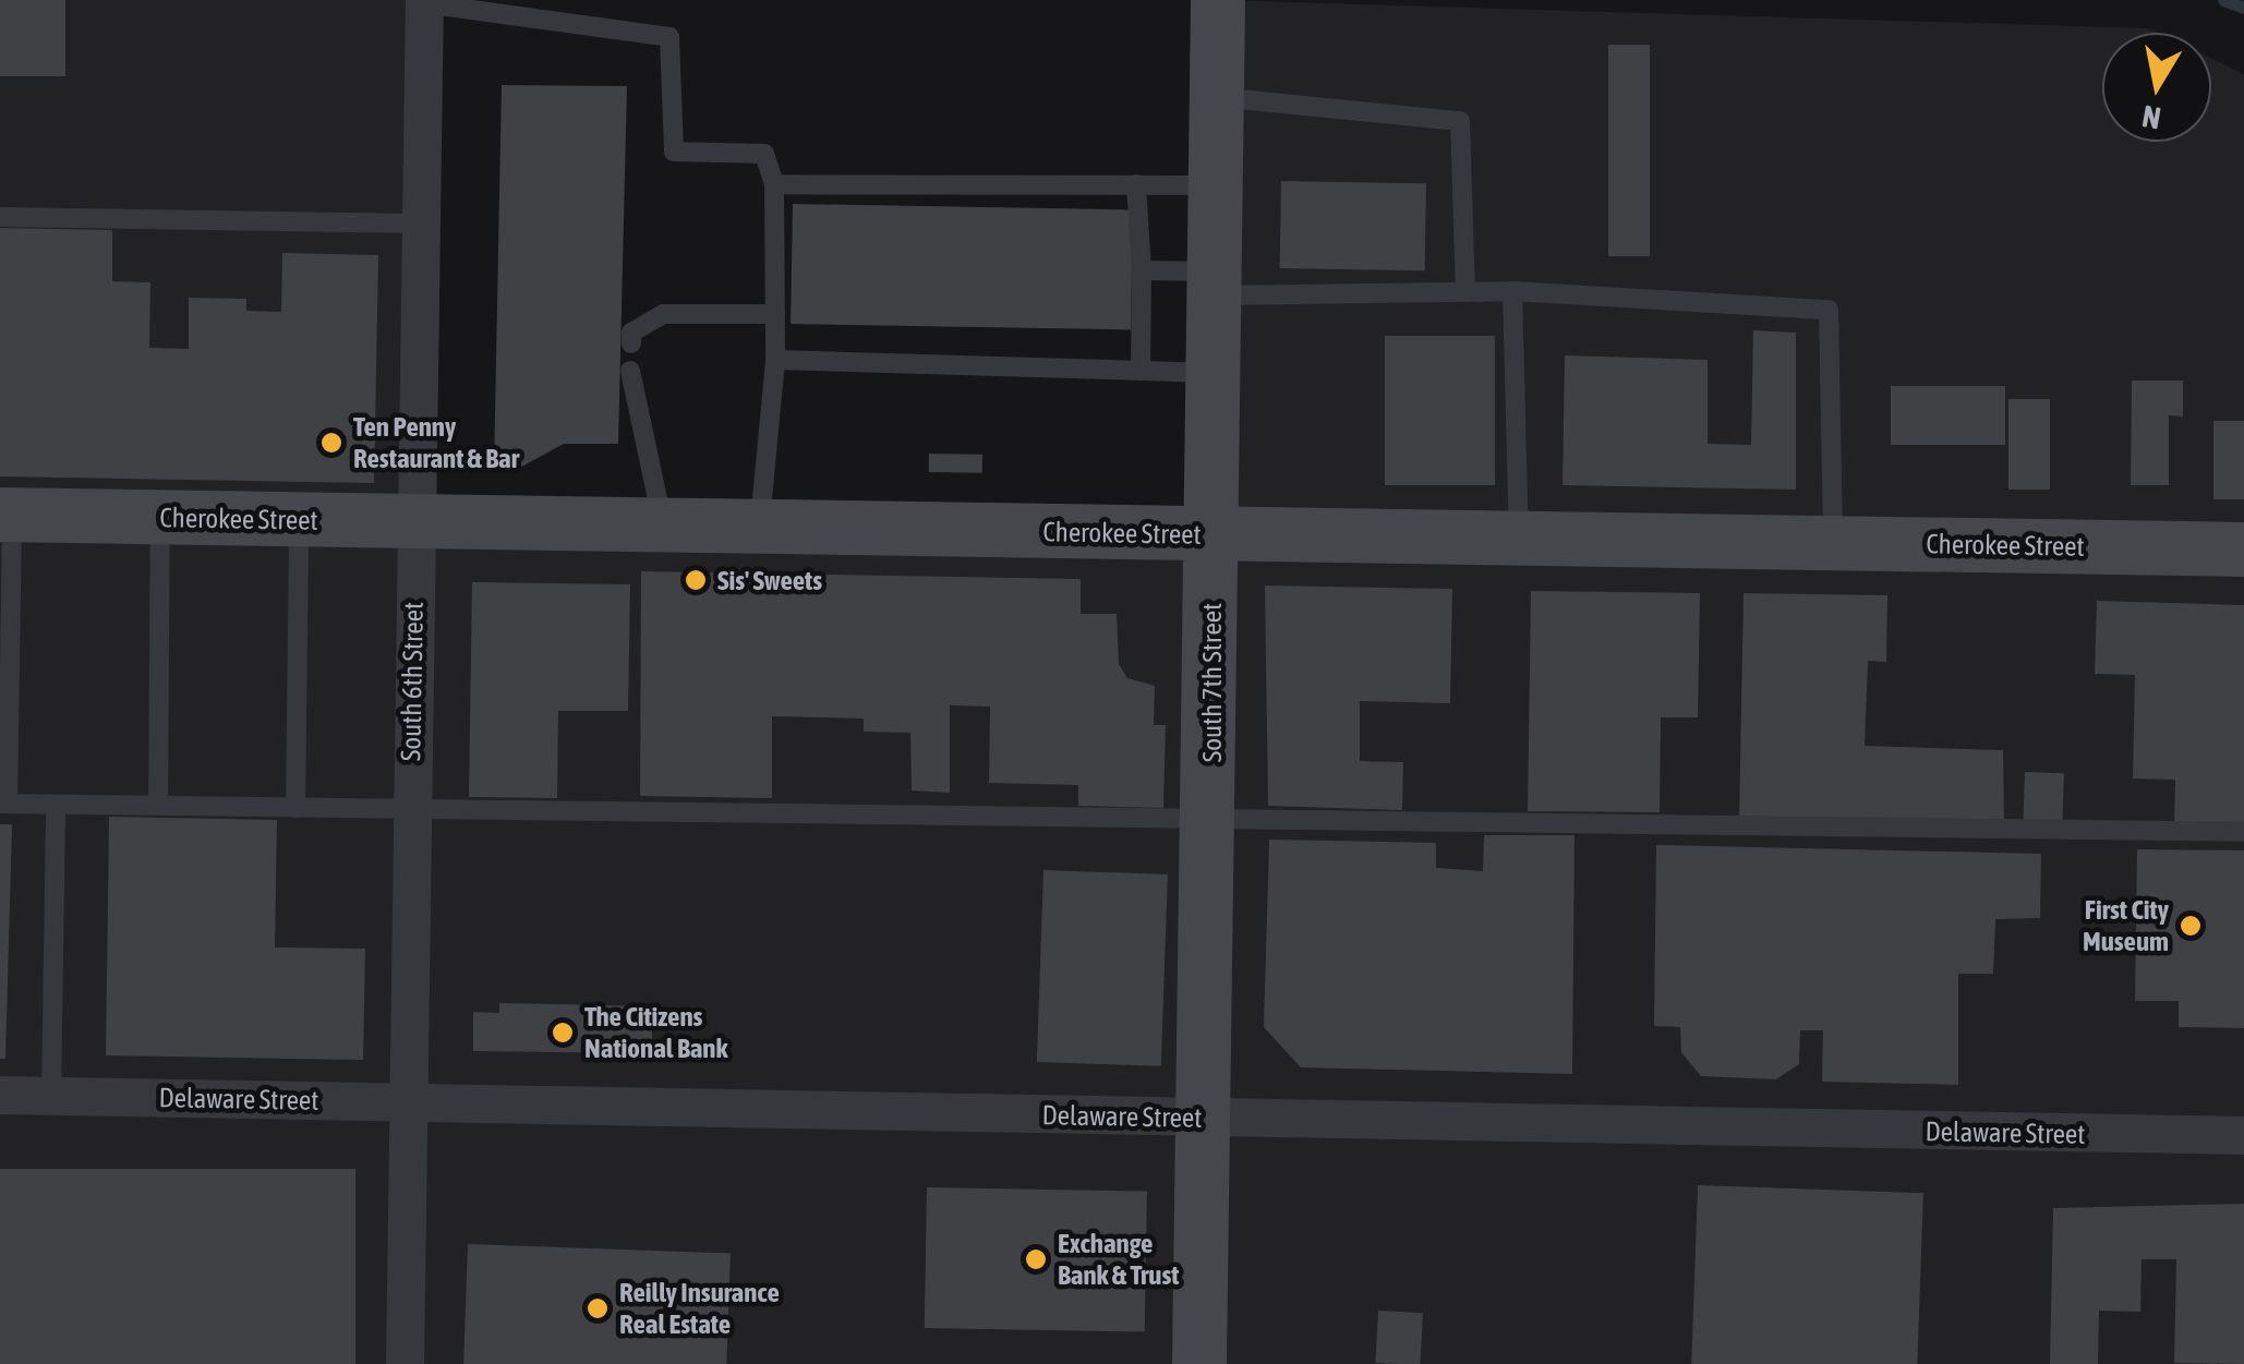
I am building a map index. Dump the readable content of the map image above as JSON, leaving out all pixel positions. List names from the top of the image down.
{
  "streets": {
    "street": [
      "Cherokee Street",
      "South 6th Street",
      "South 7th Street",
      "Delaware Street"
    ]
  },
  "crossings": [
    ["Cherokee Street", "South 6th Street"],
    ["Cherokee Street", "South 7th Street"],
    ["South 6th Street", "Delaware Street"],
    ["South 7th Street", "Delaware Street"]
  ],
  "places": [
    "Ten Penny Restaurant & Bar",
    "Sis' Sweets",
    "First City Museum",
    "The Citizens National Bank",
    "Exchange Bank & Trust",
    "Reilly Insurance Real Estate"
  ],
  "north": "bottom"
}
